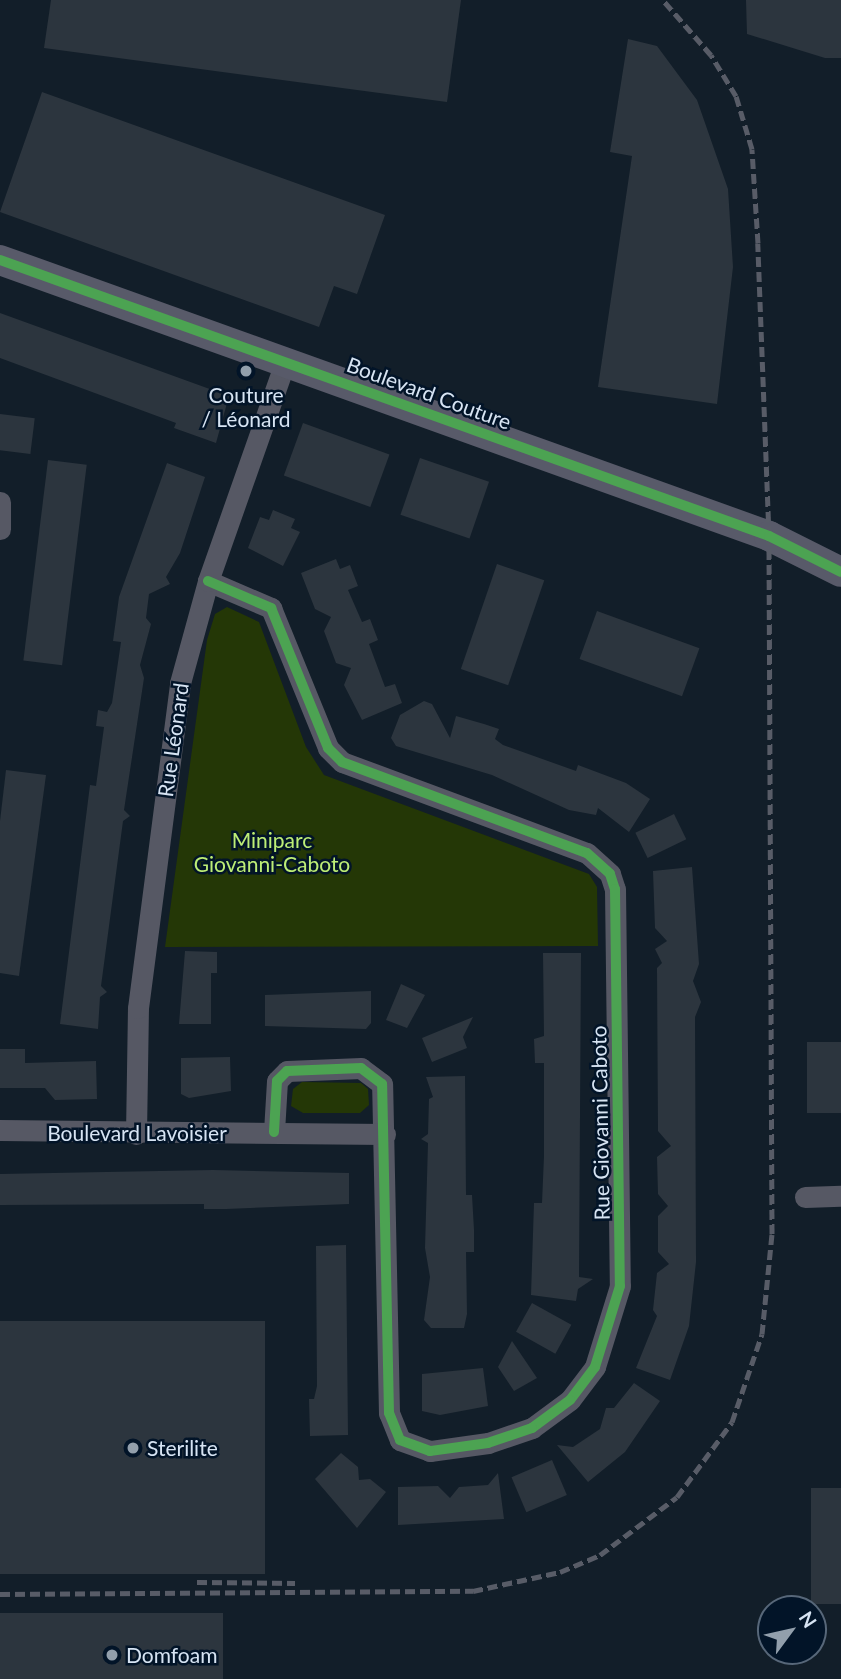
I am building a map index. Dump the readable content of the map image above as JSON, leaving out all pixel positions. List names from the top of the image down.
{
  "streets": {
    "street": [
      "Boulevard Couture",
      "Rue Léonard",
      "Rue Giovanni Caboto",
      "Boulevard Lavoisier"
    ]
  },
  "crossings": [
    ["Boulevard Couture", "Rue Léonard"],
    ["Rue Léonard", "Rue Giovanni Caboto"],
    ["Rue Léonard", "Boulevard Lavoisier"],
    ["Rue Giovanni Caboto", "Boulevard Lavoisier"]
  ],
  "parks": ["Miniparc Giovanni-Caboto"],
  "places": ["Couture / Léonard", "Sterilite", "Domfoam"],
  "north": "top right"
}
